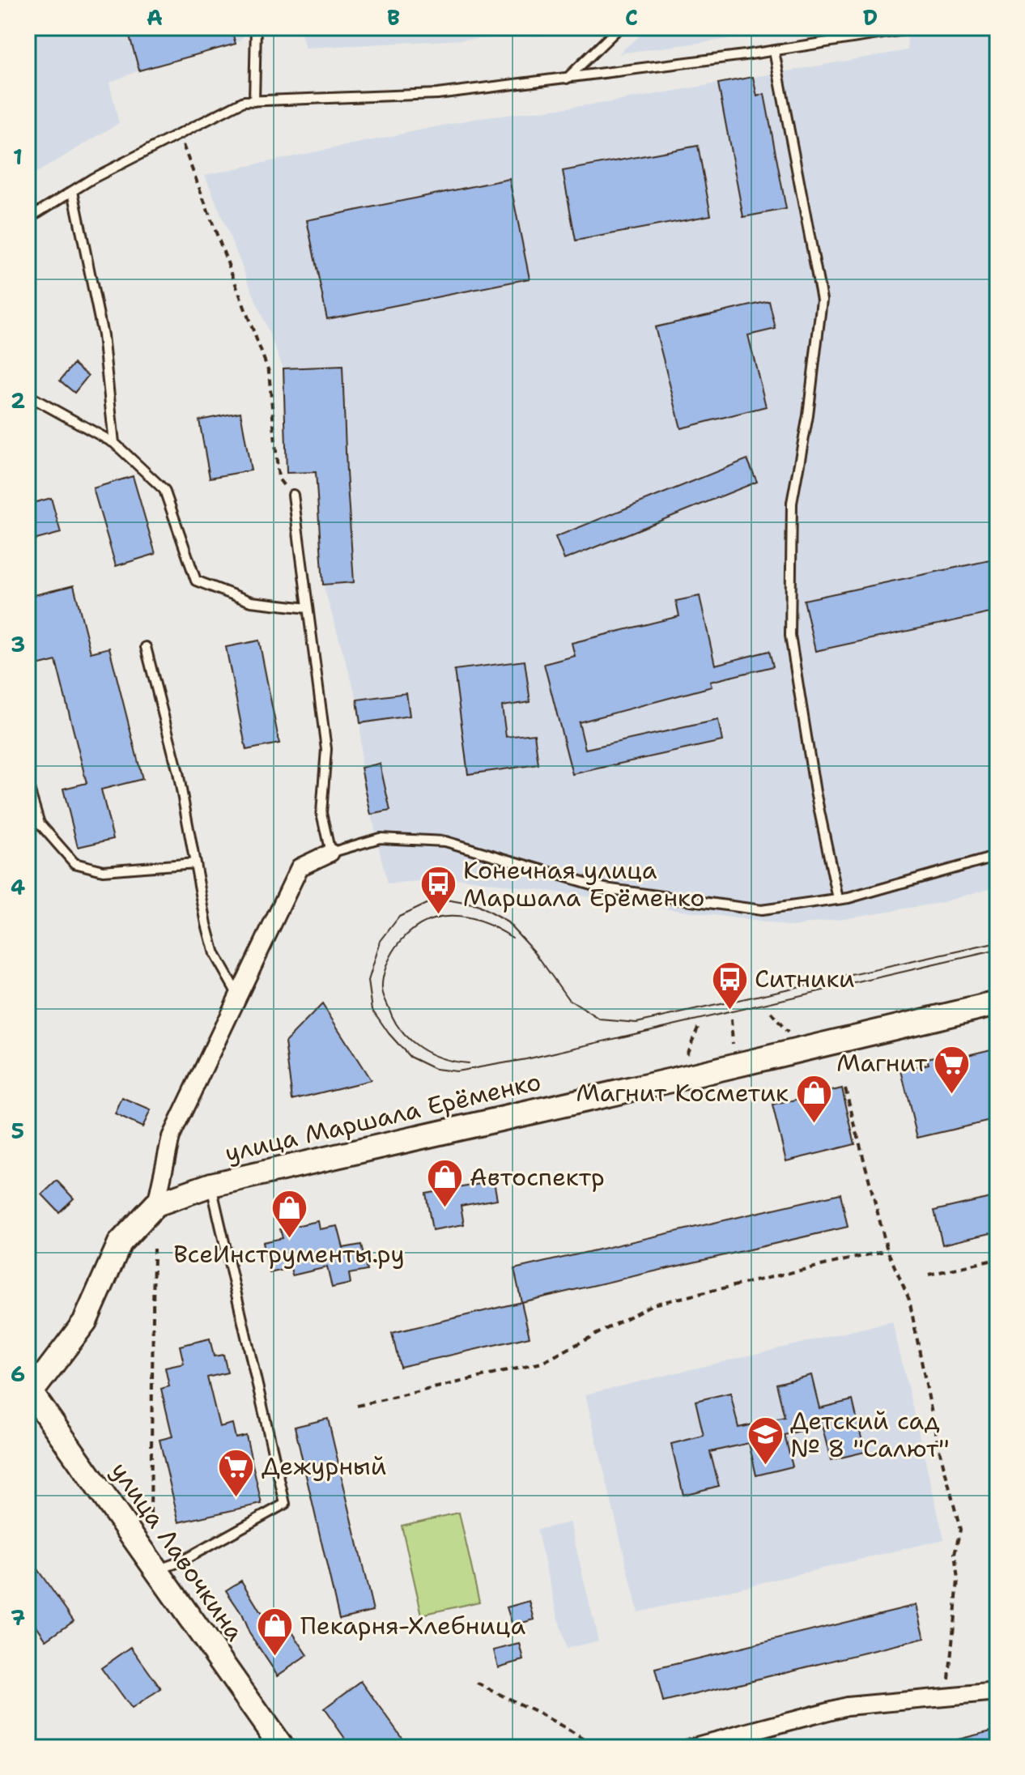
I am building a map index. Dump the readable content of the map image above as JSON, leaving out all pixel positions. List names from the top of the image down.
{
  "streets": {
    "main road": ["улица Маршала Ерёменко", "улица Лавочкина"]
  },
  "crossings": [
    ["улица Маршала Ерёменко", "улица Лавочкина"]
  ],
  "places": {
    "bus stop": ["Конечная улица Маршала Ерёменко", "Ситники"],
    "supermarket": ["Магнит", "Дежурный"],
    "shop": [
      "Магнит Косметик",
      "Автоспектр",
      "ВсеИнструменты.ру",
      "Пекарня-Хлебница"
    ],
    "school or university": ["Детский сад № 8 \"Салют\""]
  },
  "grid": {
    "columns": [
      "A",
      "B",
      "C",
      "D"
    ],
    "rows": [
      "1",
      "2",
      "3",
      "4",
      "5",
      "6",
      "7"
    ]
  }
}
